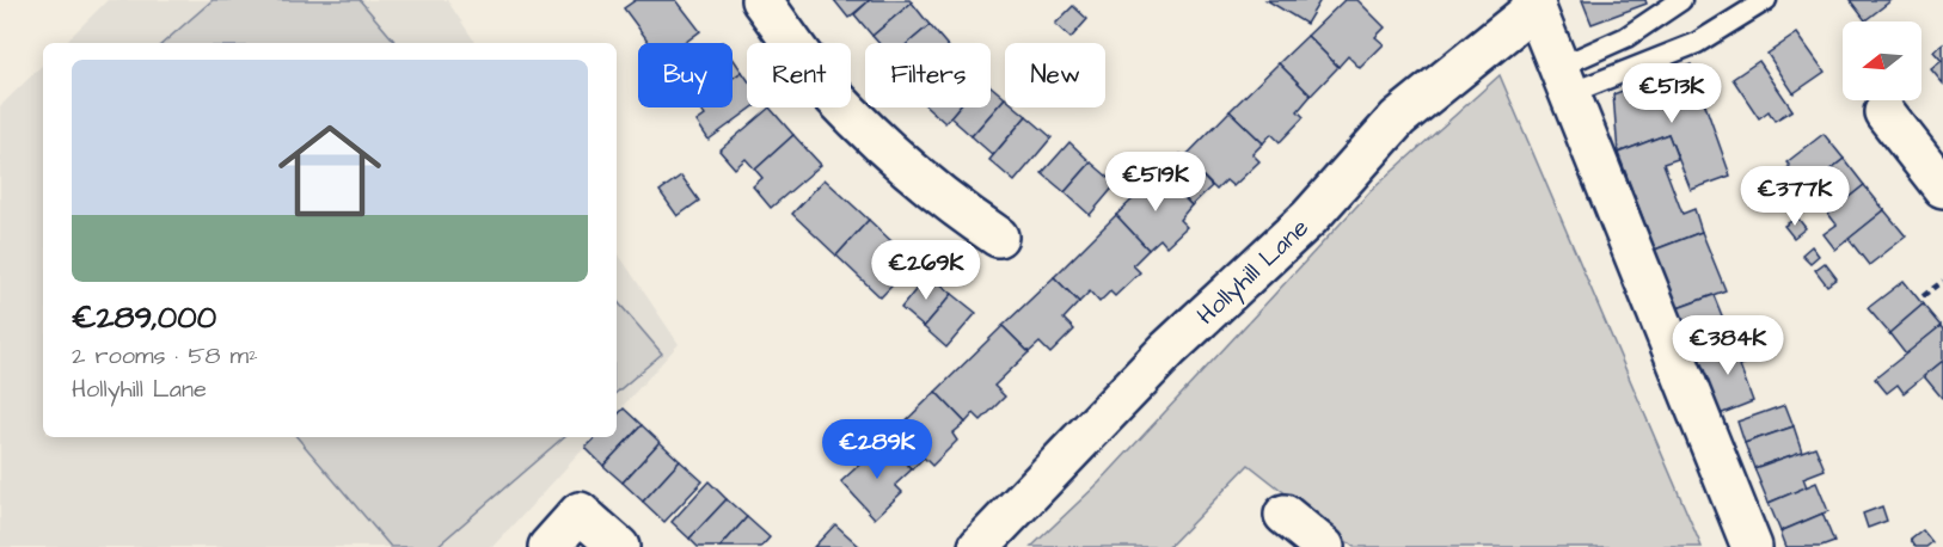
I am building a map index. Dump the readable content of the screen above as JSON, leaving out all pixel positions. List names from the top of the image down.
{
  "streets": {
    "street": ["Hollyhill Lane"]
  },
  "north": "left",
  "page": {
    "chip": [
      "Buy",
      "Rent",
      "Filters",
      "New"
    ],
    "list": [
      {
        "name": "€289,000",
        "note": "2 rooms · 58 m² · Hollyhill Lane"
      }
    ],
    "price": [
      "€513K",
      "€519K",
      "€377K",
      "€269K",
      "€384K",
      "€289K"
    ]
  }
}
